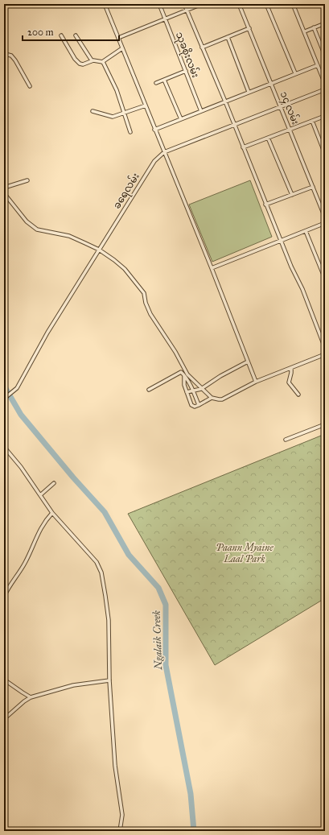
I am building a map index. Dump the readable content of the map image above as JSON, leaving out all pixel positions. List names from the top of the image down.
{
  "streets": {
    "street": ["သုခစိုးလမ်း", "၁၄ လမ်း", "ခရေလမ်း"]
  },
  "crossings": [
    ["၁၄ လမ်း", "ခရေလမ်း"]
  ],
  "water": ["Ngalaik Creek"],
  "parks": ["Paann Myaine Laal Park"],
  "scale_bar": "200 m"
}
